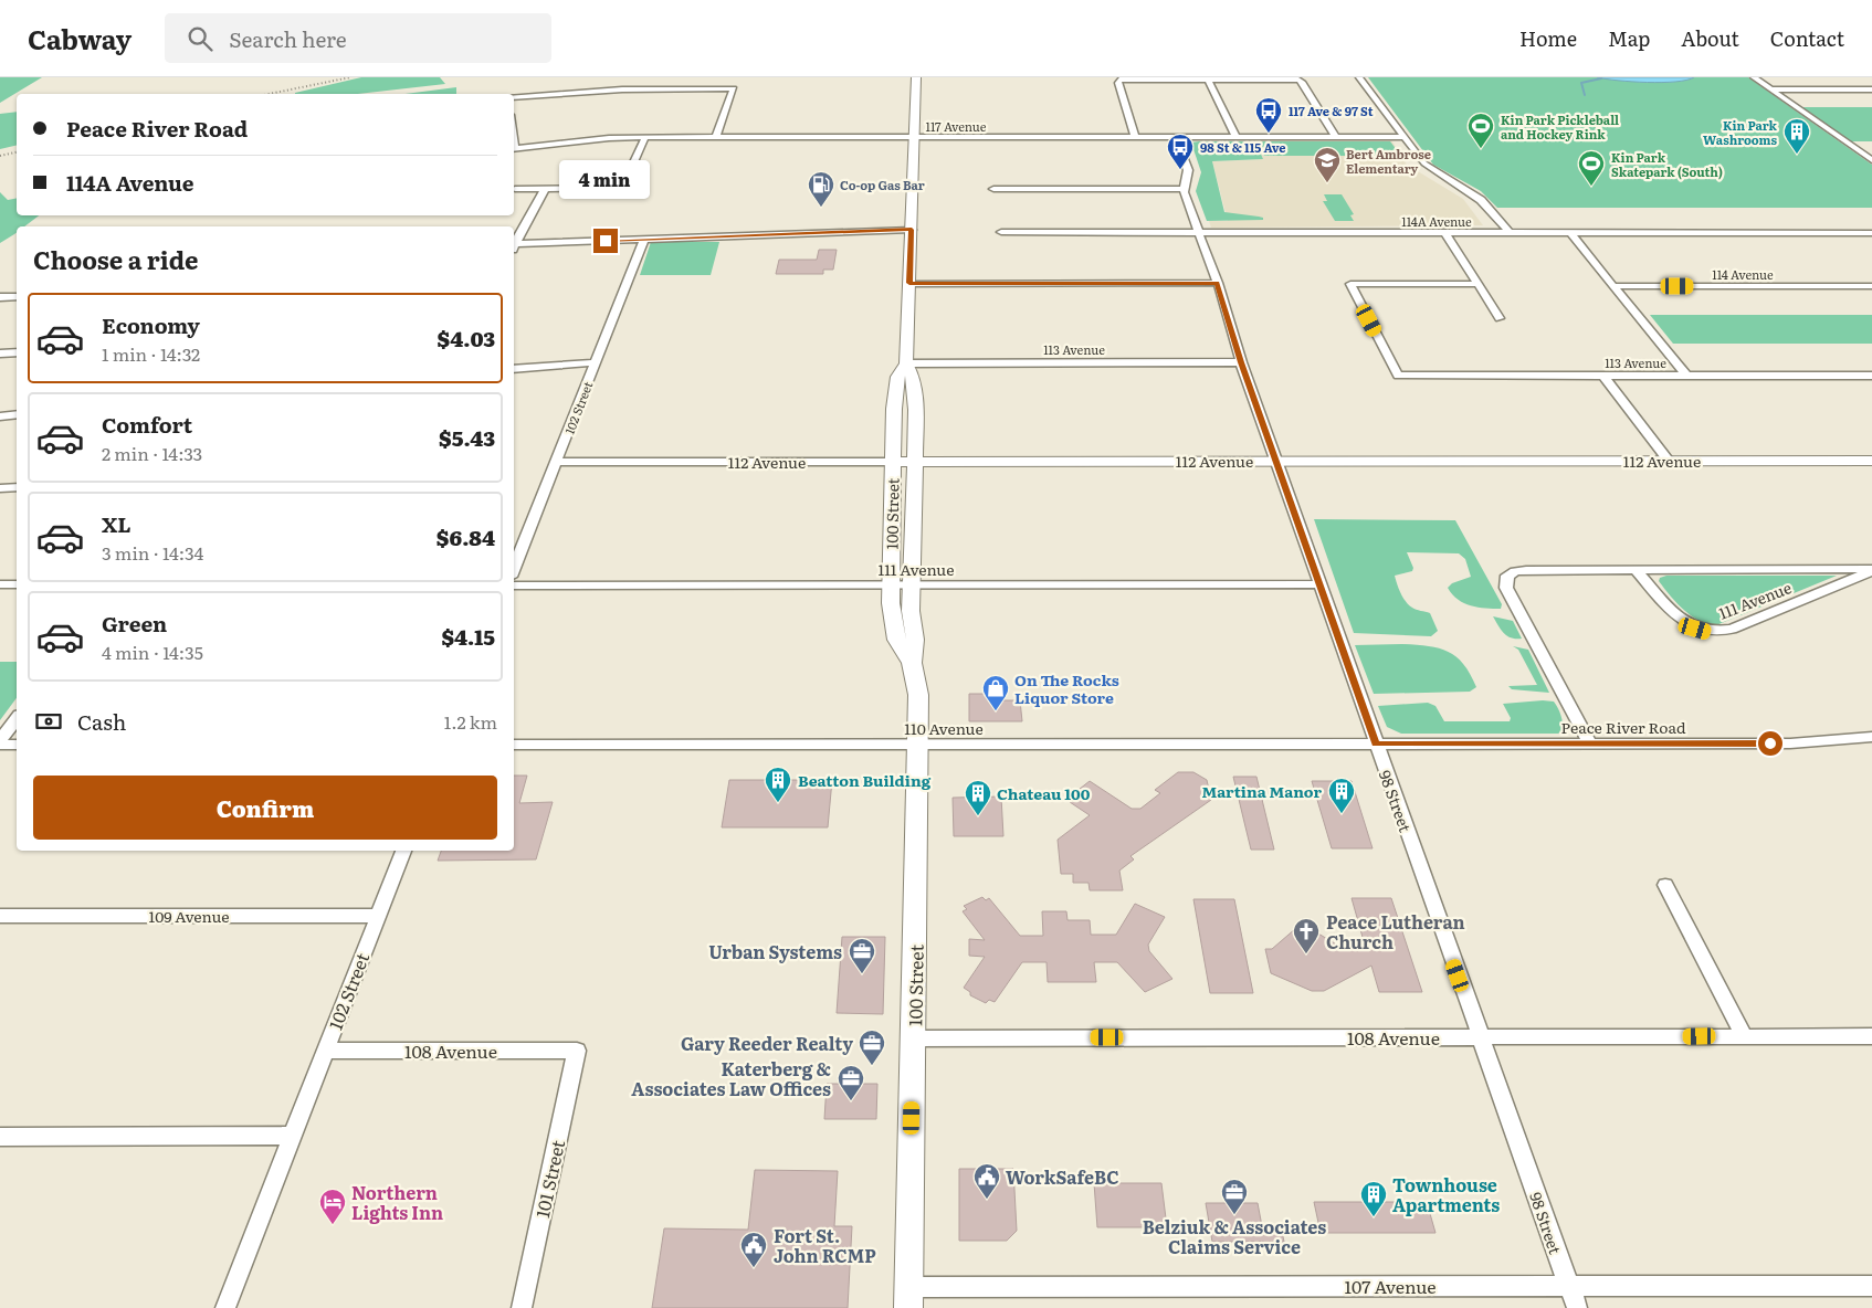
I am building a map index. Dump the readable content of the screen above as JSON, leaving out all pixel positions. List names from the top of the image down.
{
  "streets": {
    "main road": ["112 Avenue", "100 Street"],
    "street": [
      "117 Avenue",
      "114A Avenue",
      "114 Avenue",
      "113 Avenue",
      "102 Street",
      "111 Avenue",
      "Peace River Road",
      "110 Avenue",
      "98 Street",
      "109 Avenue",
      "108 Avenue",
      "101 Street",
      "107 Avenue"
    ]
  },
  "crossings": [
    ["117 Avenue", "100 Street"],
    ["117 Avenue", "98 Street"],
    ["114A Avenue", "98 Street"],
    ["113 Avenue", "100 Street"],
    ["113 Avenue", "98 Street"],
    ["102 Street", "112 Avenue"],
    ["102 Street", "109 Avenue"],
    ["102 Street", "108 Avenue"],
    ["112 Avenue", "100 Street"],
    ["112 Avenue", "98 Street"],
    ["100 Street", "111 Avenue"],
    ["100 Street", "110 Avenue"],
    ["100 Street", "108 Avenue"],
    ["100 Street", "107 Avenue"],
    ["111 Avenue", "Peace River Road"],
    ["111 Avenue", "98 Street"],
    ["Peace River Road", "110 Avenue"],
    ["Peace River Road", "98 Street"],
    ["110 Avenue", "98 Street"],
    ["98 Street", "108 Avenue"],
    ["98 Street", "107 Avenue"],
    ["108 Avenue", "101 Street"]
  ],
  "places": {
    "bus stop": ["117 Ave & 97 St", "98 St & 115 Ave"],
    "sports": ["Kin Park Pickleball and Hockey Rink", "Kin Park Skatepark (South)"],
    "building": [
      "Kin Park Washrooms",
      "Beatton Building",
      "Martina Manor",
      "Chateau 100",
      "Townhouse Apartments"
    ],
    "school or university": ["Bert Ambrose Elementary"],
    "fuel station": ["Co-op Gas Bar"],
    "shop": ["On The Rocks Liquor Store"],
    "church": ["Peace Lutheran Church"],
    "office": [
      "Urban Systems",
      "Gary Reeder Realty",
      "Katerberg & Associates Law Offices",
      "Belziuk & Associates Claims Service"
    ],
    "public building": ["WorkSafeBC", "Fort St. John RCMP"],
    "hotel": ["Northern Lights Inn"]
  },
  "page": {
    "header": "Cabway",
    "search": "Search here",
    "nav": [
      "Home",
      "Map",
      "About",
      "Contact"
    ],
    "banner": ["Peace River Road", "114A Avenue"],
    "bubble": "4 min",
    "heading": "Choose a ride",
    "list": [
      {
        "name": "Economy",
        "note": "1 min · 14:32",
        "value": "$4.03"
      },
      {
        "name": "Comfort",
        "note": "2 min · 14:33",
        "value": "$5.43"
      },
      {
        "name": "XL",
        "note": "3 min · 14:34",
        "value": "$6.84"
      },
      {
        "name": "Green",
        "note": "4 min · 14:35",
        "value": "$4.15"
      }
    ],
    "pay": ["Cash", "1.2 km"],
    "buttons": "Confirm"
  }
}
